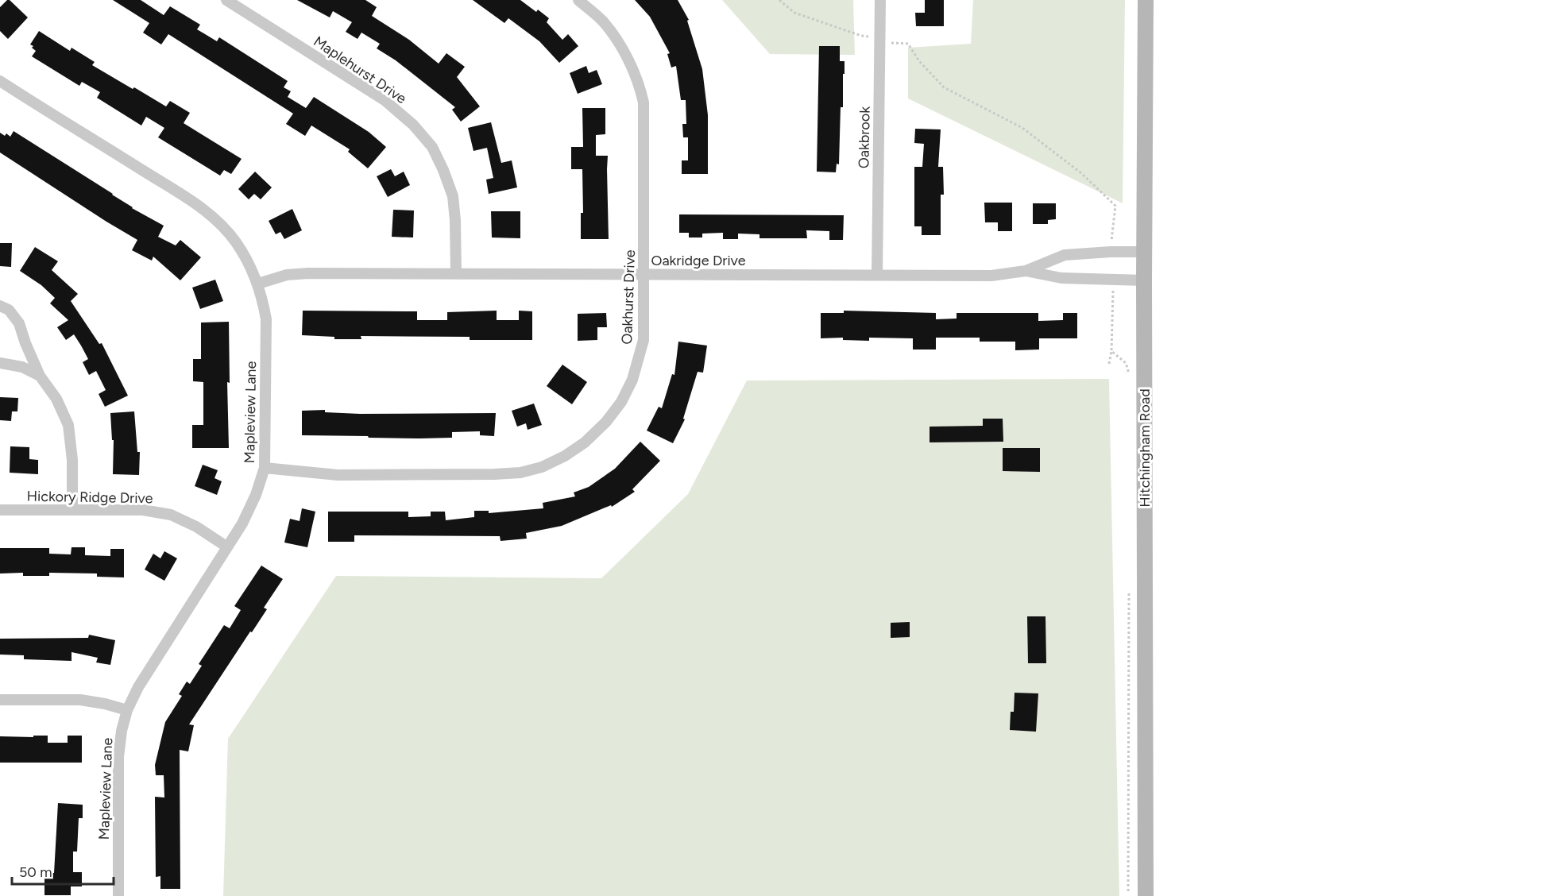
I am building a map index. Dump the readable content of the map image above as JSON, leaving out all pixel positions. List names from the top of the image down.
{
  "streets": {
    "street": [
      "Maplehurst Drive",
      "Oakbrook",
      "Oakridge Drive",
      "Oakhurst Drive",
      "Mapleview Lane",
      "Hitchingham Road",
      "Hickory Ridge Drive"
    ]
  },
  "crossings": [
    ["Maplehurst Drive", "Oakridge Drive"],
    ["Oakbrook", "Oakridge Drive"],
    ["Oakridge Drive", "Oakhurst Drive"],
    ["Oakridge Drive", "Mapleview Lane"],
    ["Oakridge Drive", "Hitchingham Road"],
    ["Oakhurst Drive", "Mapleview Lane"],
    ["Mapleview Lane", "Hickory Ridge Drive"]
  ],
  "scale_bar": "50 m"
}
